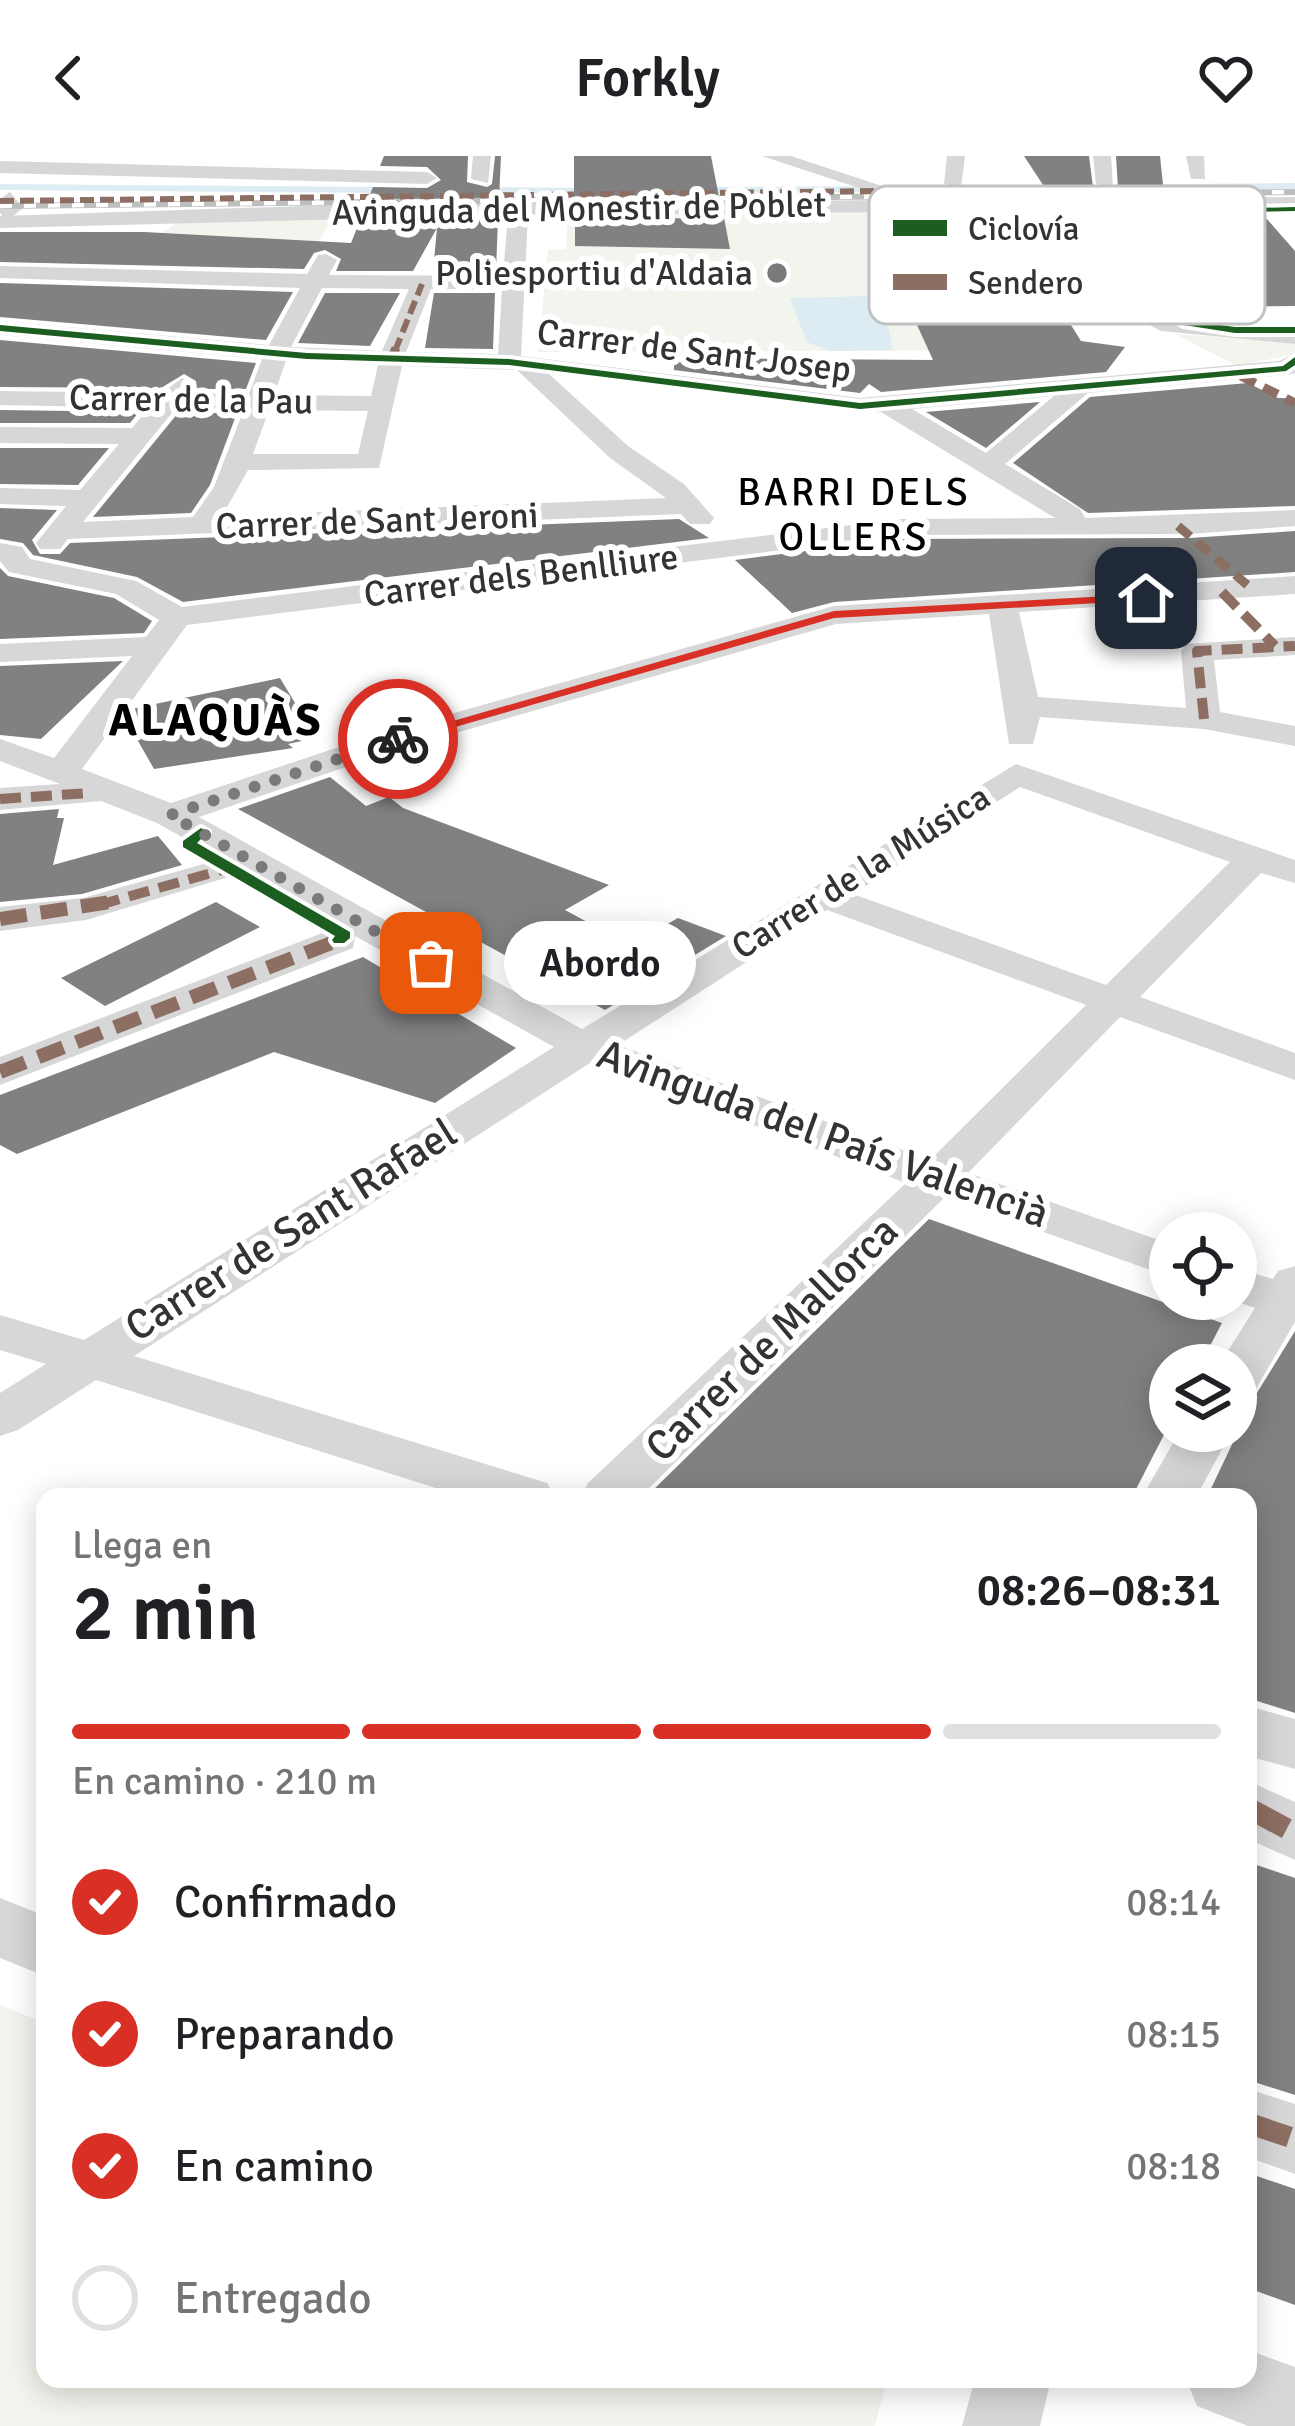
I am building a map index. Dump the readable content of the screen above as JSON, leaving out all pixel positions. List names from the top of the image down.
{
  "streets": {
    "street": [
      "Avinguda del Monestir de Poblet",
      "Carrer de Sant Josep",
      "Carrer de la Pau",
      "Carrer de Sant Jeroni",
      "Carrer dels Benlliure",
      "Carrer de la Música",
      "Avinguda del País Valencià",
      "Carrer de Sant Rafael",
      "Carrer de Mallorca"
    ]
  },
  "crossings": [
    ["Carrer de la Música", "Avinguda del País Valencià"],
    ["Carrer de la Música", "Carrer de Sant Rafael"],
    ["Avinguda del País Valencià", "Carrer de Sant Rafael"],
    ["Avinguda del País Valencià", "Carrer de Mallorca"]
  ],
  "districts": ["BARRI DELS OLLERS", "ALAQUÀS"],
  "places": ["Poliesportiu d'Aldaia", "Abordo"],
  "legend": ["Ciclovía", "Sendero"],
  "page": {
    "header": "Forkly",
    "bubble": "Abordo",
    "heading": ["2 min", "Llega en", "08:26–08:31"],
    "bar": "En camino · 210 m",
    "list": [
      ["Confirmado", "08:14"],
      ["Preparando", "08:15"],
      ["En camino", "08:18"],
      "Entregado"
    ]
  }
}
